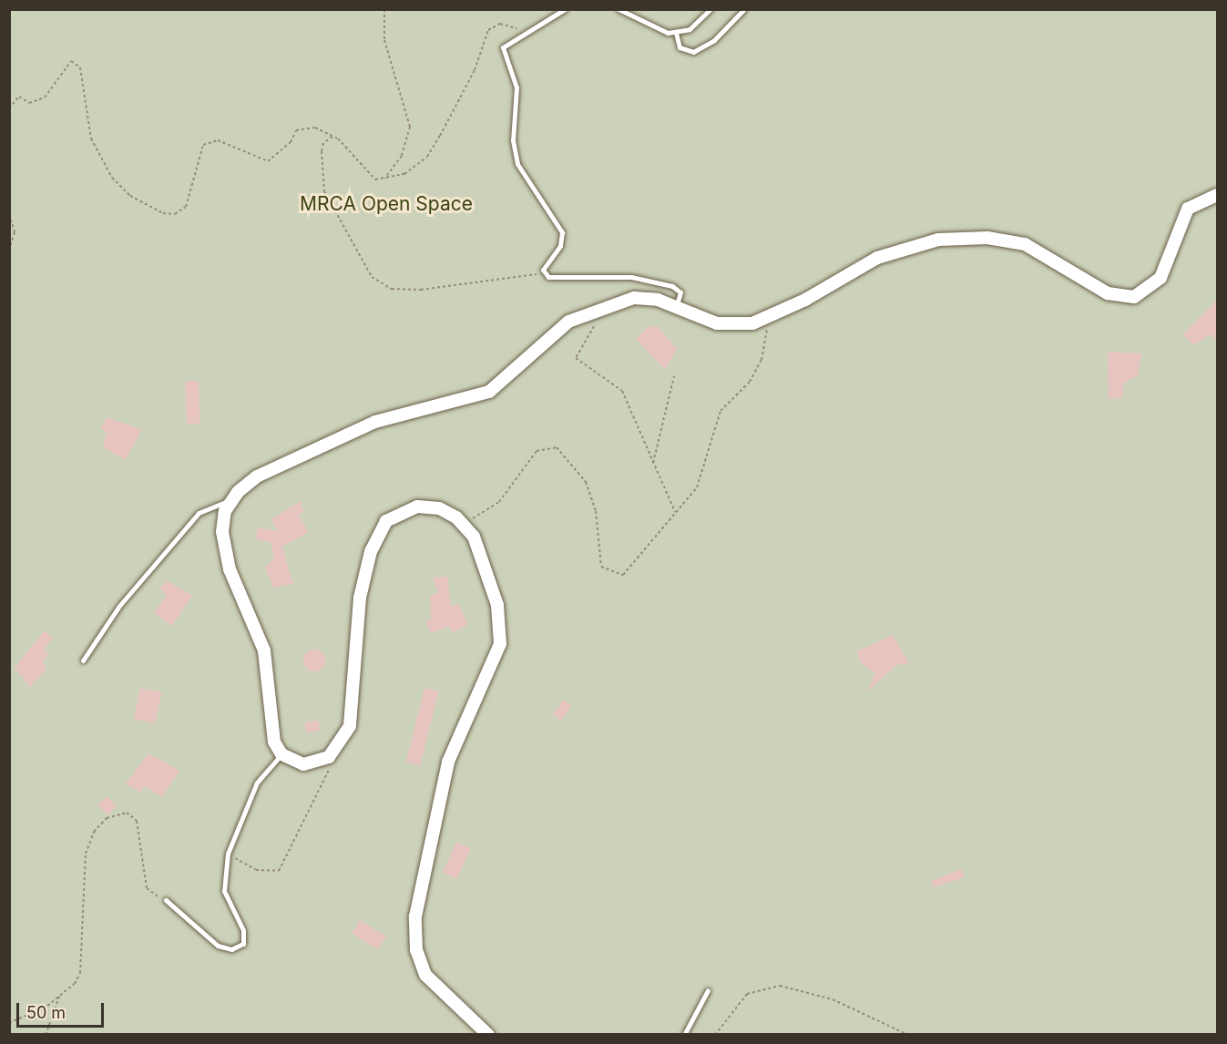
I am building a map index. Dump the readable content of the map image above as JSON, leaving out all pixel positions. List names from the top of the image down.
{
  "parks": ["MRCA Open Space"],
  "scale_bar": "50 m"
}
